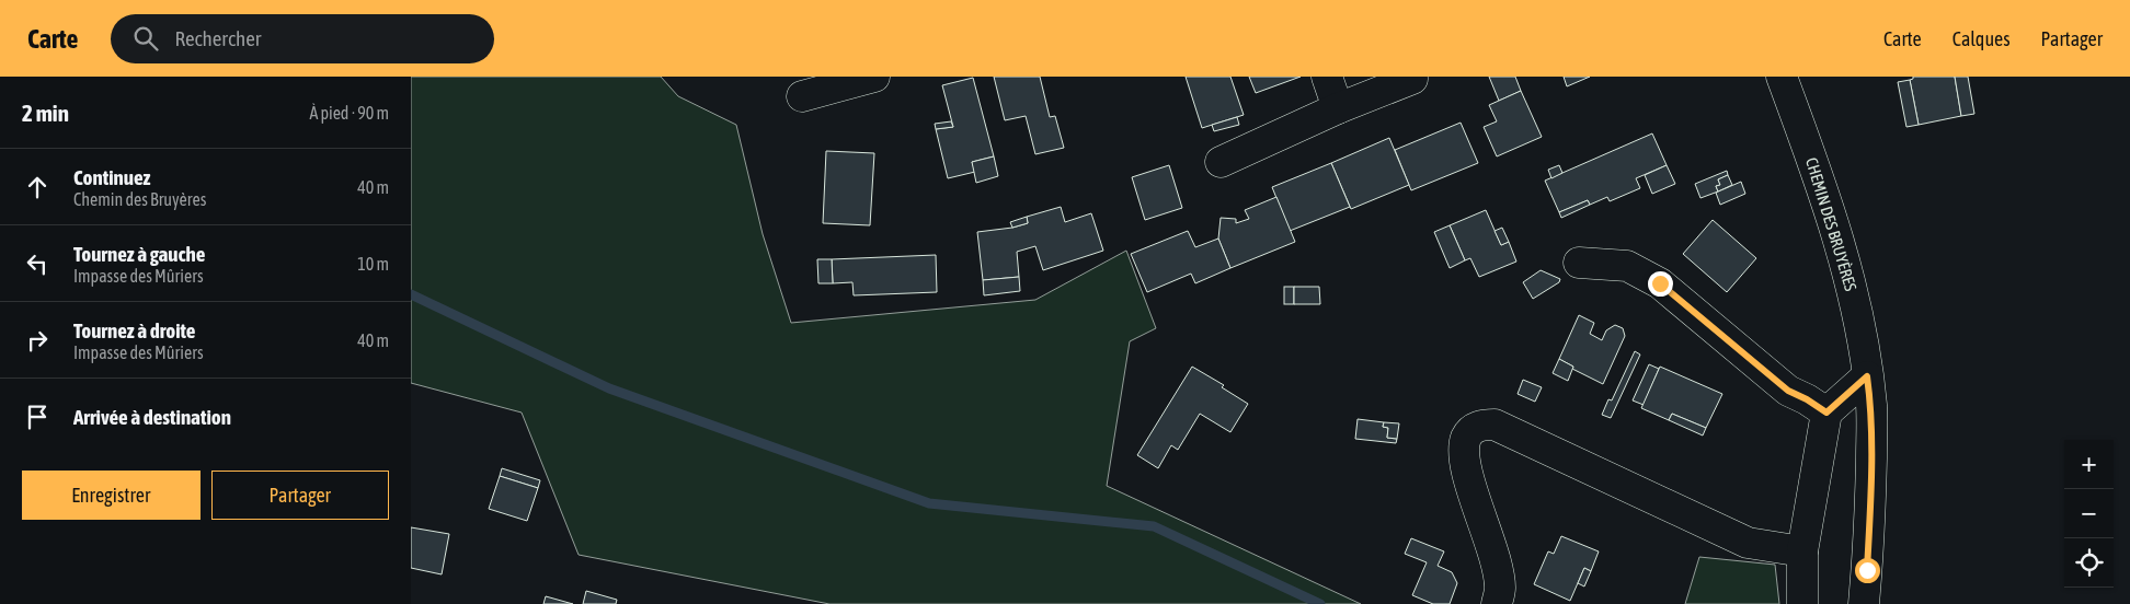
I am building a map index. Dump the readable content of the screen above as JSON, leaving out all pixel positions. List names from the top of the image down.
{
  "streets": {
    "street": ["CHEMIN DES BRUYÈRES"]
  },
  "page": {
    "header": "Carte",
    "search": "Rechercher",
    "nav": ["Carte", "Calques", "Partager"],
    "heading": ["2 min", "À pied · 90 m"],
    "list": [
      ["Continuez", "Chemin des Bruyères", "40 m"],
      ["Tournez à gauche", "Impasse des Mûriers", "10 m"],
      ["Tournez à droite", "Impasse des Mûriers", "40 m"],
      "Arrivée à destination"
    ],
    "map_buttons": ["+", "−"],
    "buttons": ["Enregistrer", "Partager"]
  }
}
